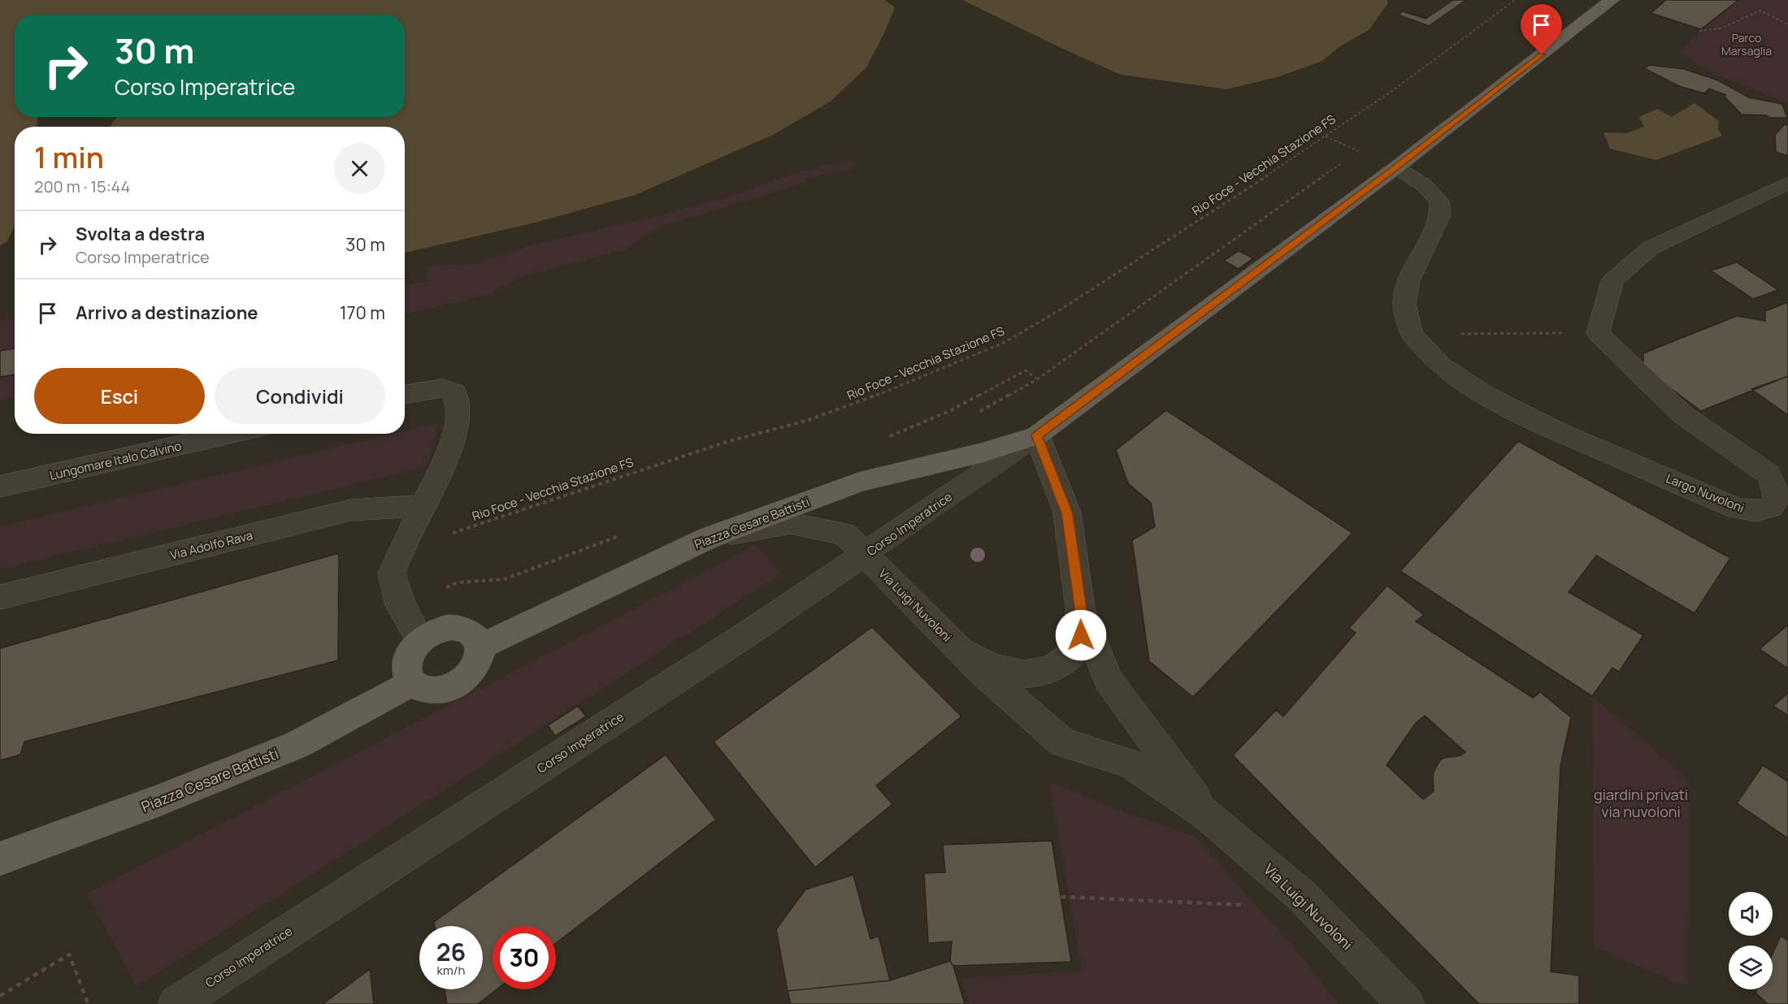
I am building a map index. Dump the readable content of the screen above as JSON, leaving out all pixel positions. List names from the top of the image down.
{
  "streets": {
    "main road": ["Piazza Cesare Battisti", "Corso Imperatrice"],
    "street": [
      "Lungomare Italo Calvino",
      "Largo Nuvoloni",
      "Via Adolfo Rava",
      "Via Luigi Nuvoloni"
    ],
    "path": ["Rio Foce - Vecchia Stazione FS"]
  },
  "crossings": [
    ["Largo Nuvoloni", "Corso Imperatrice"],
    ["Piazza Cesare Battisti", "Corso Imperatrice"],
    ["Piazza Cesare Battisti", "Via Luigi Nuvoloni"],
    ["Corso Imperatrice", "Via Luigi Nuvoloni"]
  ],
  "parks": ["Parco Marsaglia", "giardini privati via nuvoloni"],
  "page": {
    "turn": ["30 m", "Corso Imperatrice"],
    "heading": ["1 min", "200 m · 15:44"],
    "list": [
      {
        "name": "Svolta a destra",
        "note": "Corso Imperatrice",
        "value": "30 m"
      },
      {
        "name": "Arrivo a destinazione",
        "value": "170 m"
      }
    ],
    "buttons": ["Esci", "Condividi"],
    "speed": "26 km/h",
    "limit": "30"
  }
}
